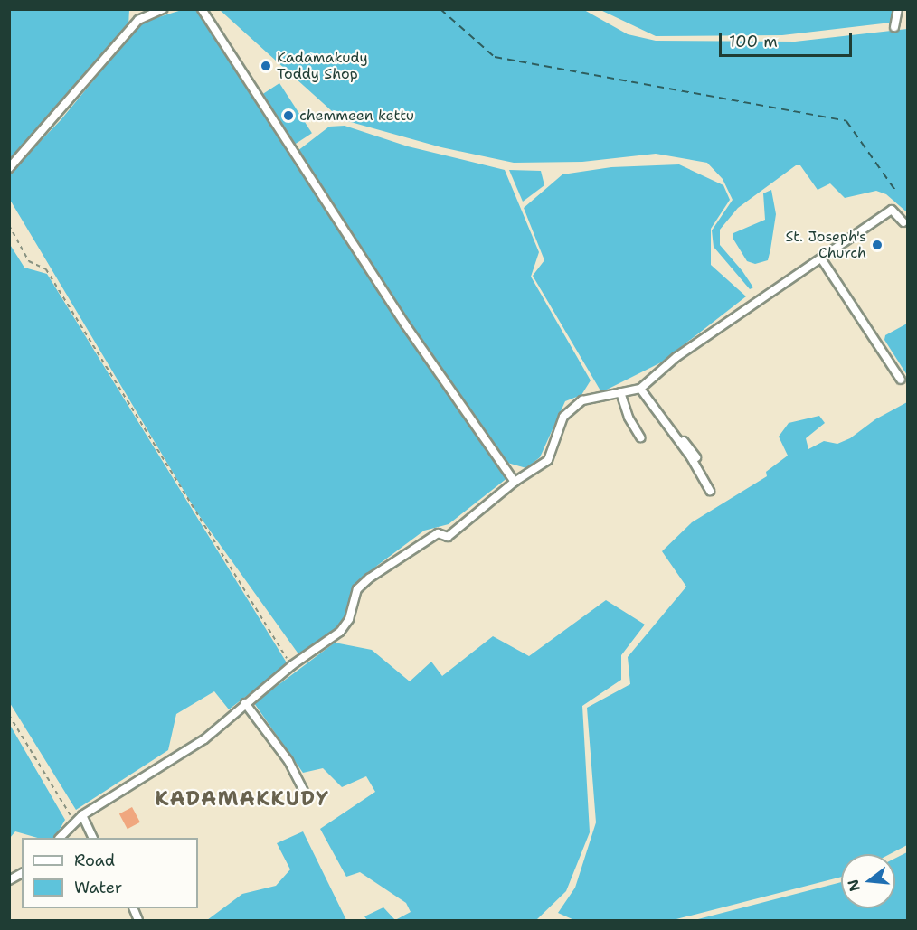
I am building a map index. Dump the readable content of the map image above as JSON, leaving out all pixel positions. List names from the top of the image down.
{
  "districts": ["KADAMAKKUDY"],
  "places": ["Kadamakudy Toddy Shop", "chemmeen kettu", "St. Joseph's Church"],
  "legend": ["Road", "Water"],
  "scale_bar": "100 m",
  "north": "left"
}
